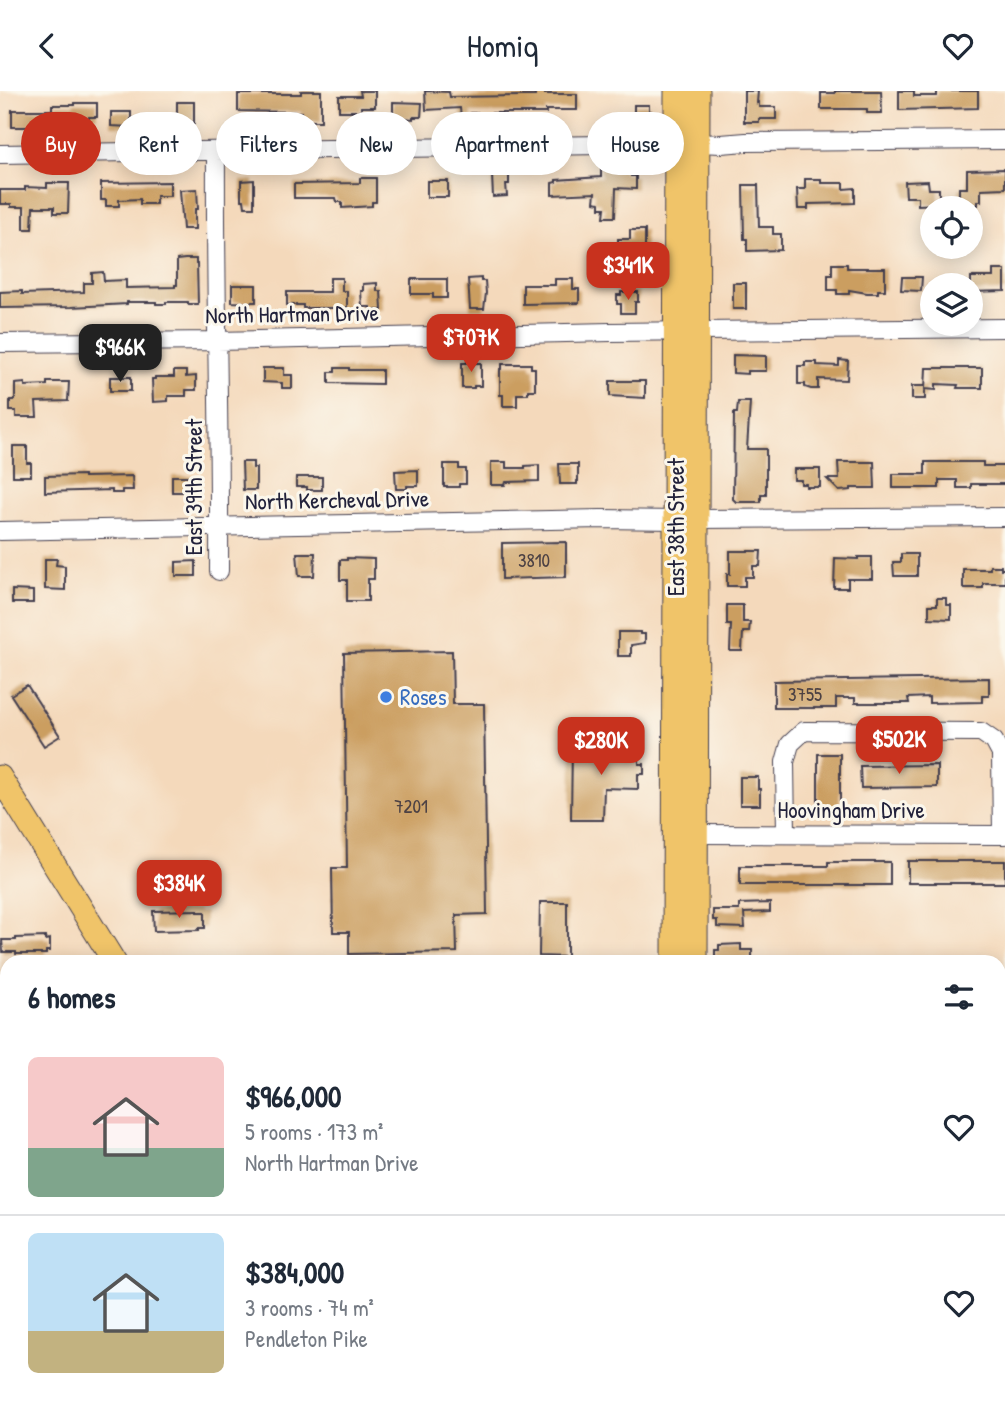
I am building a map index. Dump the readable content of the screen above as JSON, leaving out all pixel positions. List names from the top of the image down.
{
  "streets": {
    "main road": ["East 38th Street"],
    "street": [
      "North Hartman Drive",
      "East 39th Street",
      "North Kercheval Drive",
      "Hoovingham Drive"
    ]
  },
  "crossings": [
    ["North Hartman Drive", "East 39th Street"],
    ["North Hartman Drive", "East 38th Street"],
    ["East 39th Street", "North Kercheval Drive"],
    ["North Kercheval Drive", "East 38th Street"],
    ["East 38th Street", "Hoovingham Drive"]
  ],
  "places": ["Roses"],
  "house_numbers": ["3810", "3755", "7201"],
  "page": {
    "header": "Homiq",
    "chip": [
      "Buy",
      "Rent",
      "Filters",
      "New",
      "Apartment",
      "House"
    ],
    "price": [
      "$341K",
      "$707K",
      "$966K",
      "$502K",
      "$280K",
      "$384K"
    ],
    "heading": "6 homes",
    "list": [
      {
        "name": "$966,000",
        "note": "5 rooms · 173 m² · North Hartman Drive"
      },
      {
        "name": "$384,000",
        "note": "3 rooms · 74 m² · Pendleton Pike"
      }
    ]
  }
}
